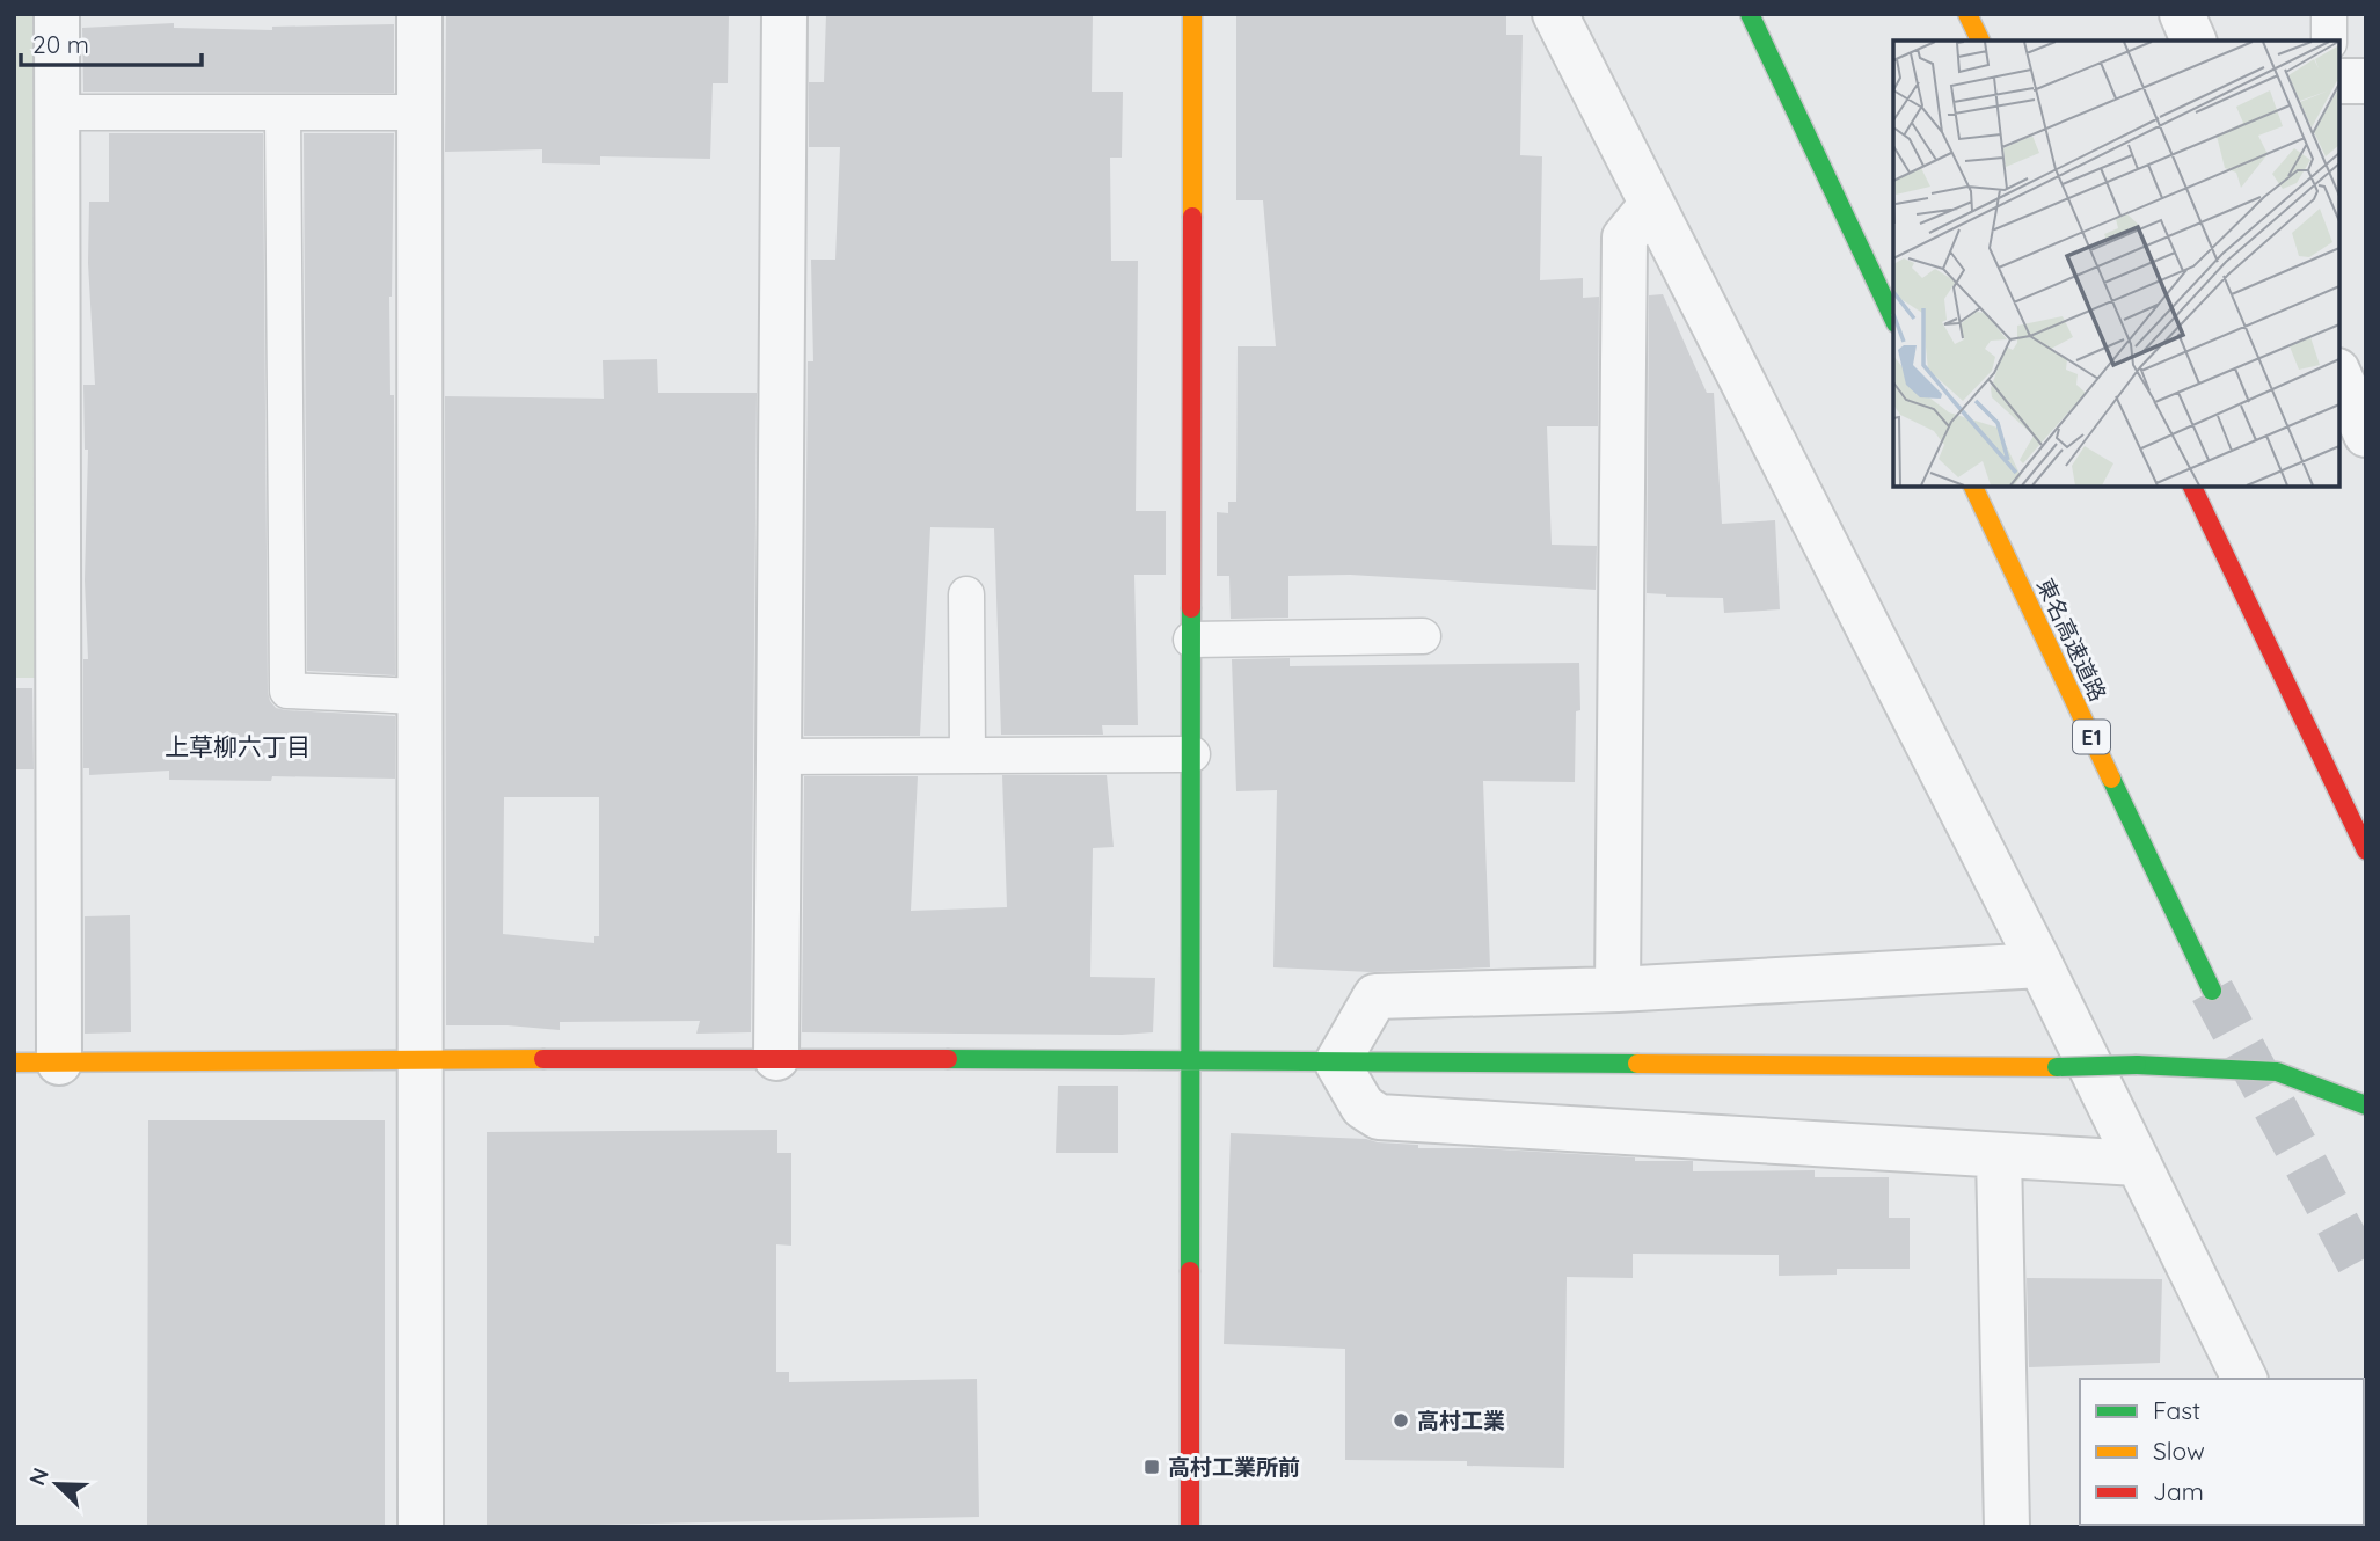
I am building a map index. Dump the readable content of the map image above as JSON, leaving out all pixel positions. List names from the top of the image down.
{
  "streets": {
    "main road": ["東名高速道路", "E1"]
  },
  "districts": ["上草柳六丁目"],
  "places": {
    "other": ["高村工業"],
    "transit": ["高村工業所前"]
  },
  "legend": ["Fast", "Slow", "Jam"],
  "scale_bar": "20 m",
  "north": "top left"
}
